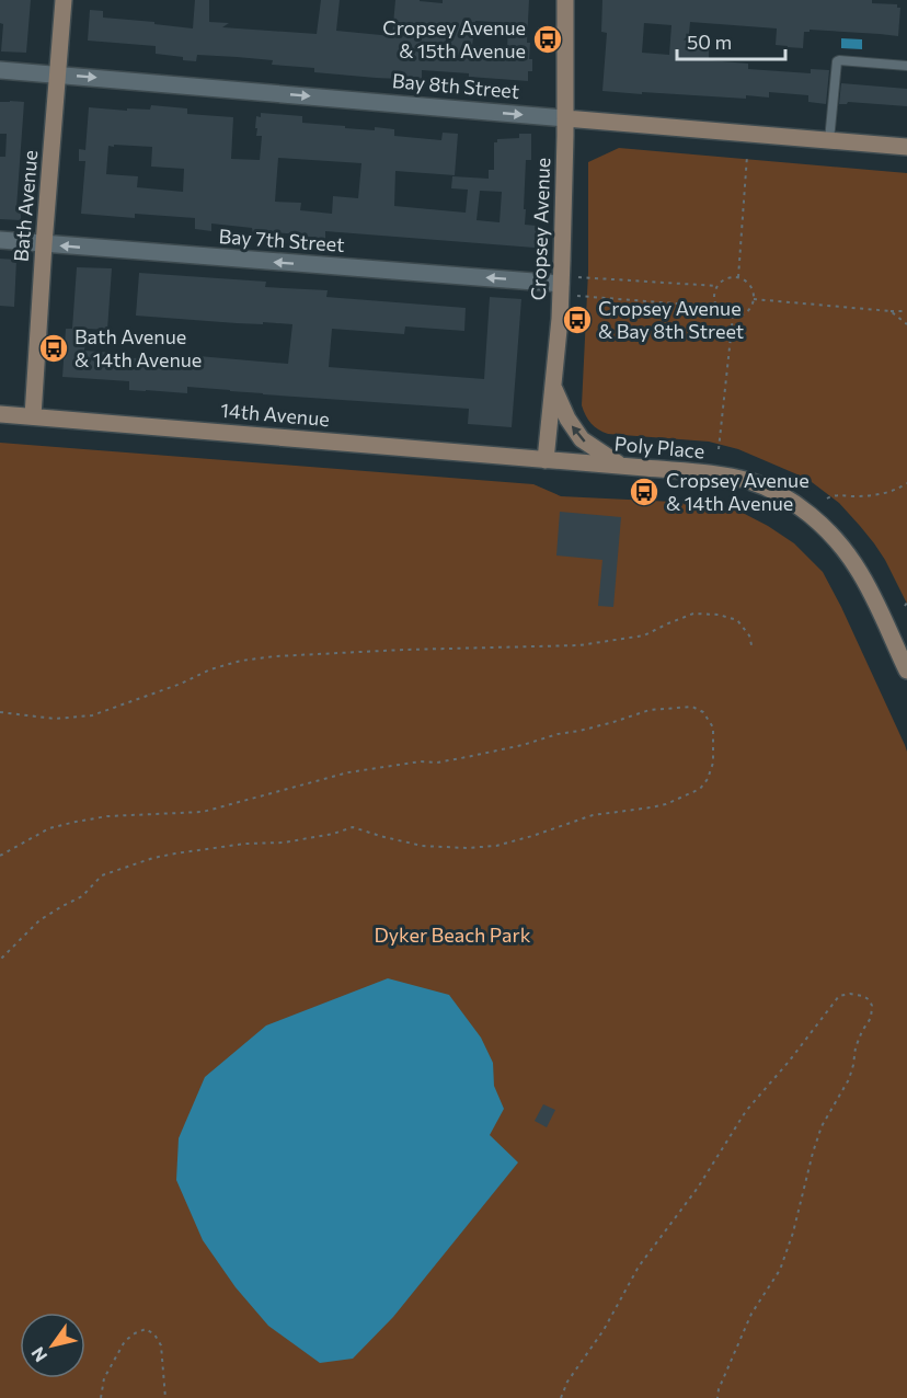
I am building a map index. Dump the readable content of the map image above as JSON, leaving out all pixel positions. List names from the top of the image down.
{
  "streets": {
    "main road": [
      "Bay 8th Street",
      "Bath Avenue",
      "Cropsey Avenue",
      "14th Avenue",
      "Poly Place"
    ],
    "street": ["Bay 7th Street"]
  },
  "crossings": [
    ["Bay 8th Street", "Bath Avenue"],
    ["Bay 8th Street", "Cropsey Avenue"],
    ["Bath Avenue", "Bay 7th Street"],
    ["Bath Avenue", "14th Avenue"],
    ["Cropsey Avenue", "Bay 7th Street"],
    ["Cropsey Avenue", "14th Avenue"],
    ["Cropsey Avenue", "Poly Place"],
    ["14th Avenue", "Poly Place"]
  ],
  "one_way": ["Bay 8th Street", "Bay 7th Street"],
  "parks": ["Dyker Beach Park"],
  "places": {
    "bus stop": [
      "Cropsey Avenue & 15th Avenue",
      "Cropsey Avenue & Bay 8th Street",
      "Bath Avenue & 14th Avenue",
      "Cropsey Avenue & 14th Avenue"
    ]
  },
  "scale_bar": "50 m",
  "north": "bottom left"
}
